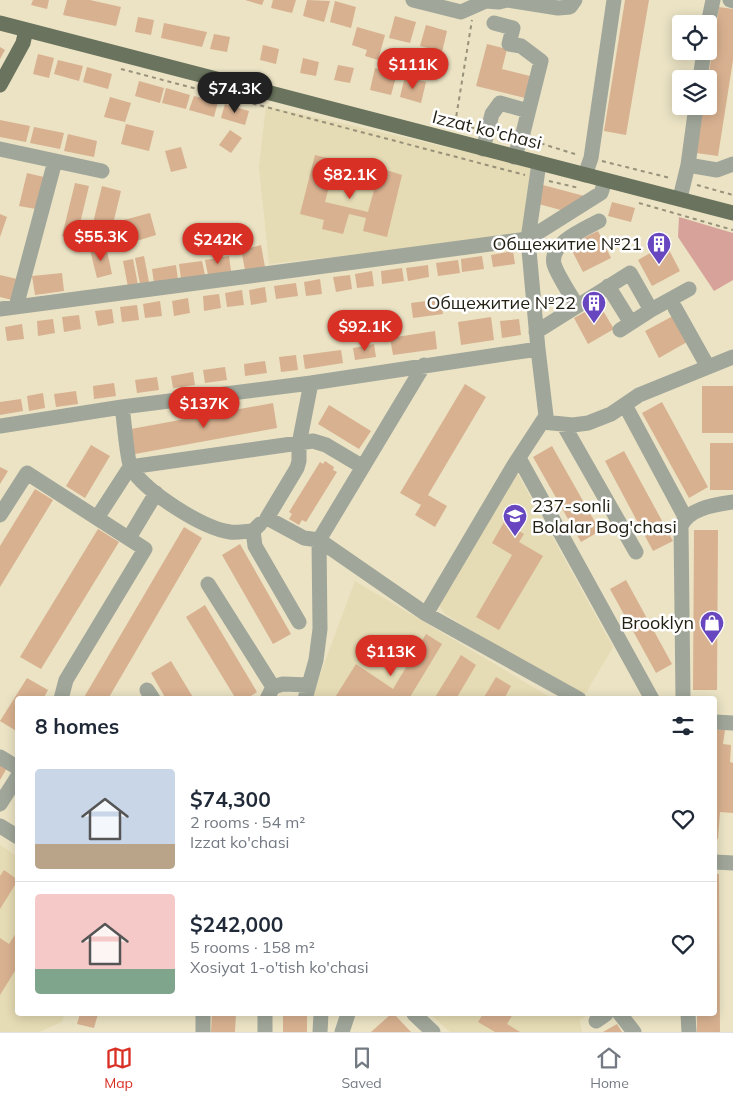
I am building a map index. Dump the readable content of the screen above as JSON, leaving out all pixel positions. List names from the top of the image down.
{
  "streets": {
    "main road": ["Izzat ko'chasi"]
  },
  "places": {
    "building": ["Общежитие №21", "Общежитие №22"],
    "school or university": ["237-sonli Bolalar Bog'chasi"],
    "shop": ["Brooklyn"]
  },
  "page": {
    "price": [
      "$111K",
      "$74.3K",
      "$82.1K",
      "$55.3K",
      "$242K",
      "$92.1K",
      "$137K",
      "$113K"
    ],
    "heading": "8 homes",
    "list": [
      {
        "name": "$74,300",
        "note": "2 rooms · 54 m² · Izzat ko'chasi"
      },
      {
        "name": "$242,000",
        "note": "5 rooms · 158 m² · Xosiyat 1-o'tish ko'chasi"
      }
    ],
    "tabs": ["Map", "Saved", "Home"]
  }
}
